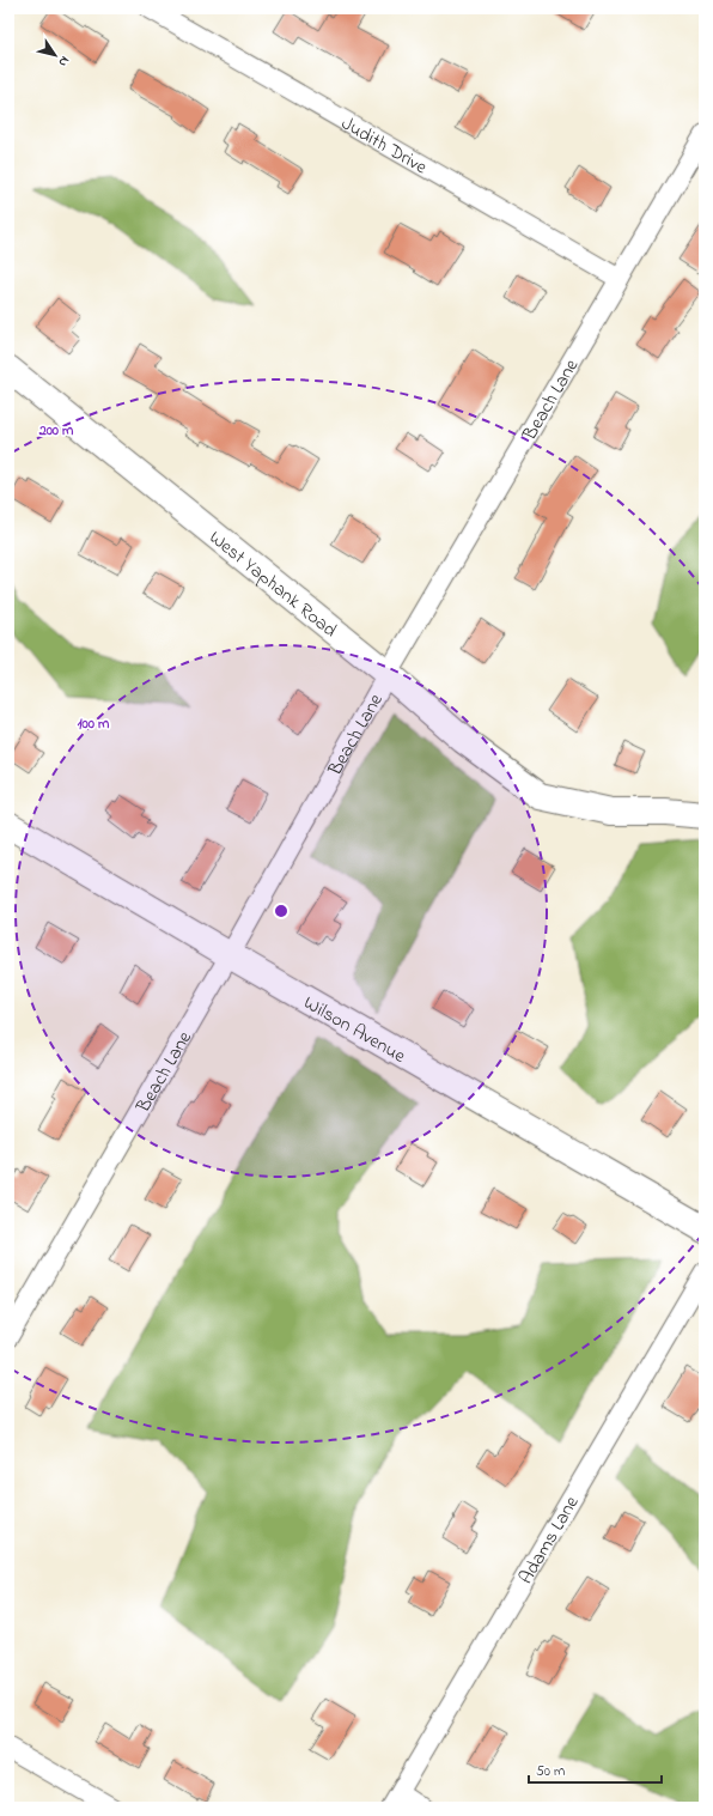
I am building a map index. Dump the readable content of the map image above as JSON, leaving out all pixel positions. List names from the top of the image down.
{
  "streets": {
    "street": [
      "Judith Drive",
      "Beach Lane",
      "West Yaphank Road",
      "Wilson Avenue",
      "Adams Lane"
    ]
  },
  "crossings": [
    ["Judith Drive", "Beach Lane"],
    ["Beach Lane", "West Yaphank Road"],
    ["Beach Lane", "Wilson Avenue"]
  ],
  "scale_bar": "50 m",
  "north": "bottom right",
  "rings": ["200 m", "100 m"]
}
